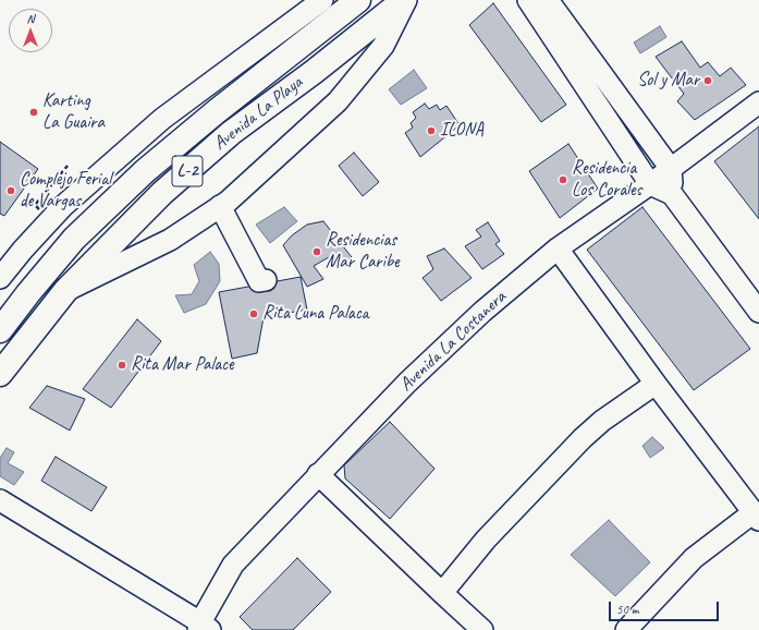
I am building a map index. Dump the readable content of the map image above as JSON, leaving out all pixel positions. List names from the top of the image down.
{
  "streets": {
    "main road": ["Avenida La Playa", "L-2"],
    "street": ["Avenida La Costanera"]
  },
  "places": [
    "Sol y Mar",
    "Karting La Guaira",
    "ILONA",
    "Residencia Los Corales",
    "Complejo Ferial de Vargas",
    "Residencias Mar Caribe",
    "Rita Luna Palaca",
    "Rita Mar Palace"
  ],
  "scale_bar": "50 m",
  "north": "top"
}
